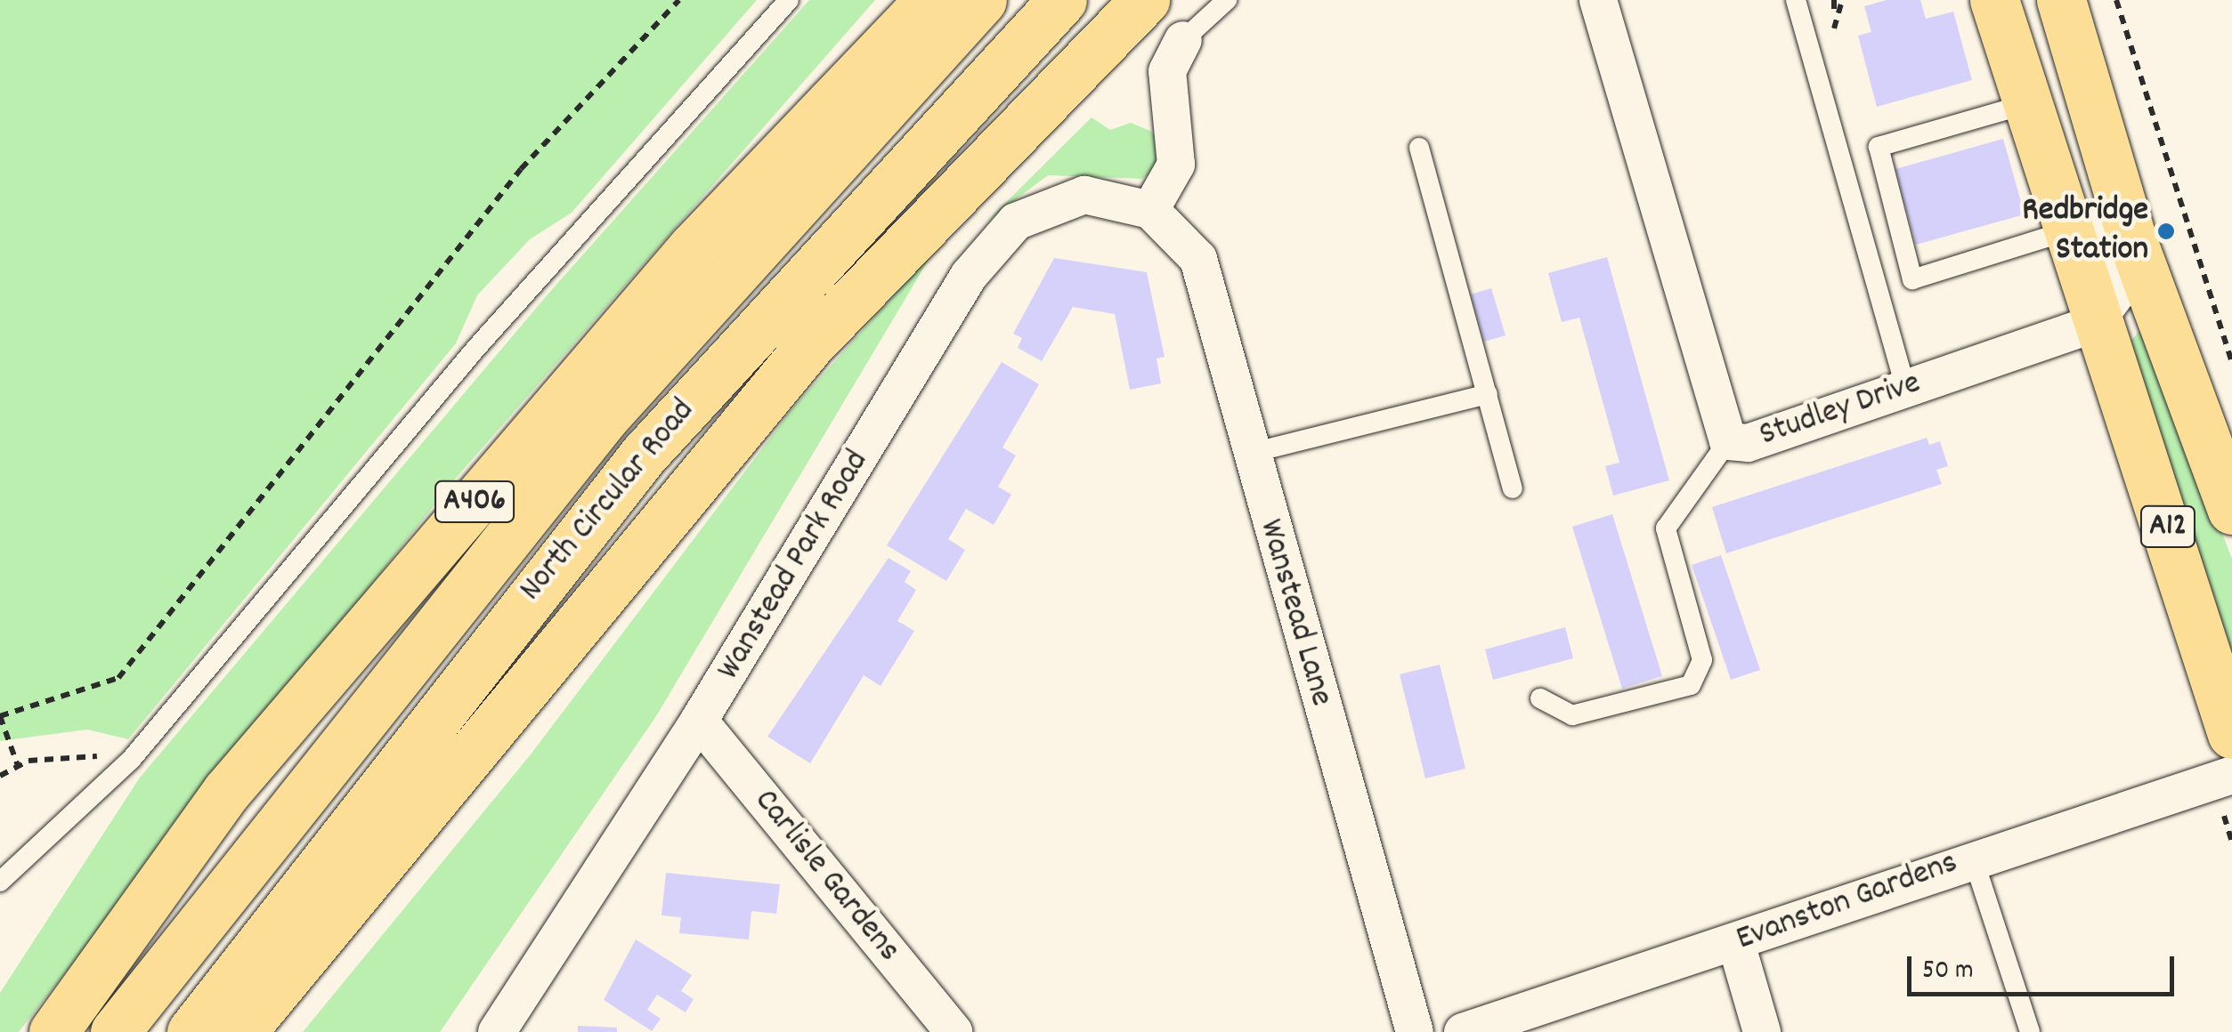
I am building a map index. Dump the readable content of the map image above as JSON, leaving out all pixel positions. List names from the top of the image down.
{
  "streets": {
    "highway": ["North Circular Road", "A406", "A12"],
    "street": [
      "Studley Drive",
      "Wanstead Park Road",
      "Wanstead Lane",
      "Carlisle Gardens",
      "Evanston Gardens"
    ]
  },
  "crossings": [
    ["Studley Drive", "A12"],
    ["Wanstead Park Road", "Wanstead Lane"],
    ["Wanstead Park Road", "Carlisle Gardens"]
  ],
  "places": ["Redbridge Station"],
  "scale_bar": "50 m"
}
